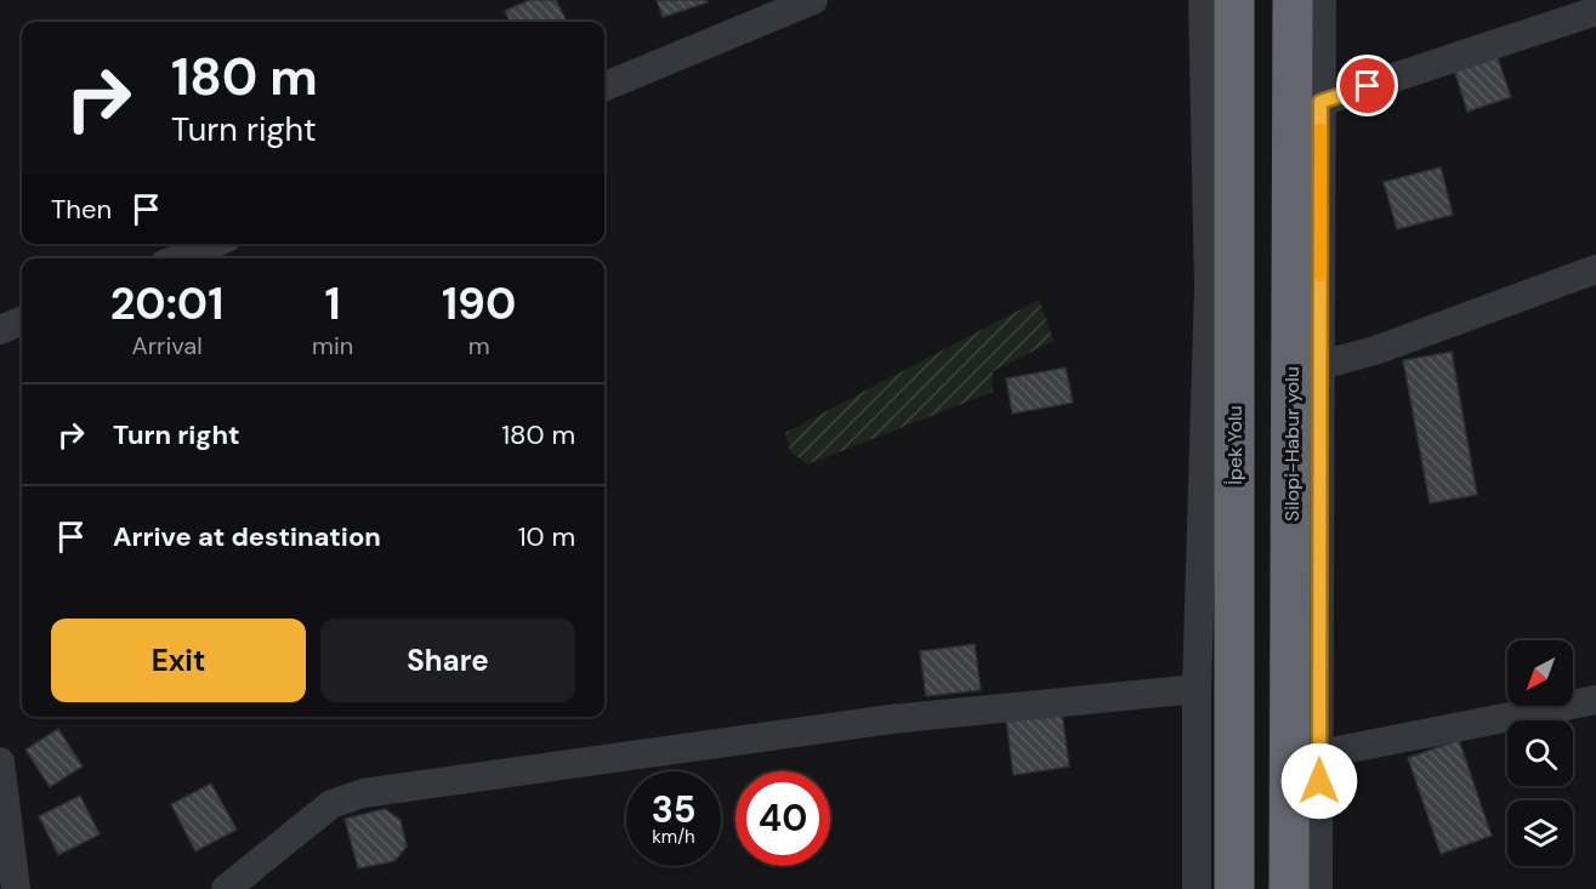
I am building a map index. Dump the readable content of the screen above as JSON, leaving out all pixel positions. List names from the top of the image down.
{
  "streets": {
    "highway": ["Silopi-Habur yolu", "İpek Yolu"]
  },
  "north": "bottom left",
  "page": {
    "turn": ["180 m", "Turn right"],
    "then": "Then",
    "eta": [
      "20:01",
      "Arrival",
      "1",
      "min",
      "190",
      "m"
    ],
    "list": [
      {
        "name": "Turn right",
        "value": "180 m"
      },
      {
        "name": "Arrive at destination",
        "value": "10 m"
      }
    ],
    "buttons": ["Exit", "Share"],
    "speed": "35 km/h",
    "limit": "40"
  }
}
